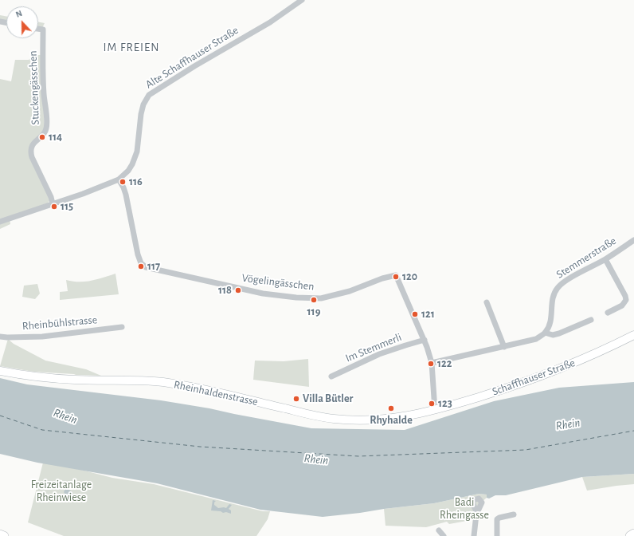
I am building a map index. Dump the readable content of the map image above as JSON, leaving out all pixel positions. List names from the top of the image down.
{
  "streets": {
    "main road": ["Schaffhauser Straße", "Rheinhaldenstrasse"],
    "street": [
      "Alte Schaffhauser Straße",
      "Stuckengässchen",
      "Stemmerstraße",
      "Vögelingässchen",
      "Rheinbühlstrasse",
      "Im Stemmerli"
    ]
  },
  "crossings": [
    ["Alte Schaffhauser Straße", "Stuckengässchen"],
    ["Alte Schaffhauser Straße", "Vögelingässchen"],
    ["Vögelingässchen", "Im Stemmerli"],
    ["Vögelingässchen", "Schaffhauser Straße"],
    ["Vögelingässchen", "Rheinhaldenstrasse"],
    ["Schaffhauser Straße", "Rheinhaldenstrasse"]
  ],
  "districts": ["IM FREIEN"],
  "water": ["Rhein"],
  "parks": ["Freizeitanlage Rheinwiese", "Badi Rheingasse"],
  "places": [
    "114",
    "116",
    "115",
    "117",
    "120",
    "118",
    "119",
    "121",
    "122",
    "Villa Bütler",
    "123",
    "Rhyhalde"
  ],
  "north": "top"
}
